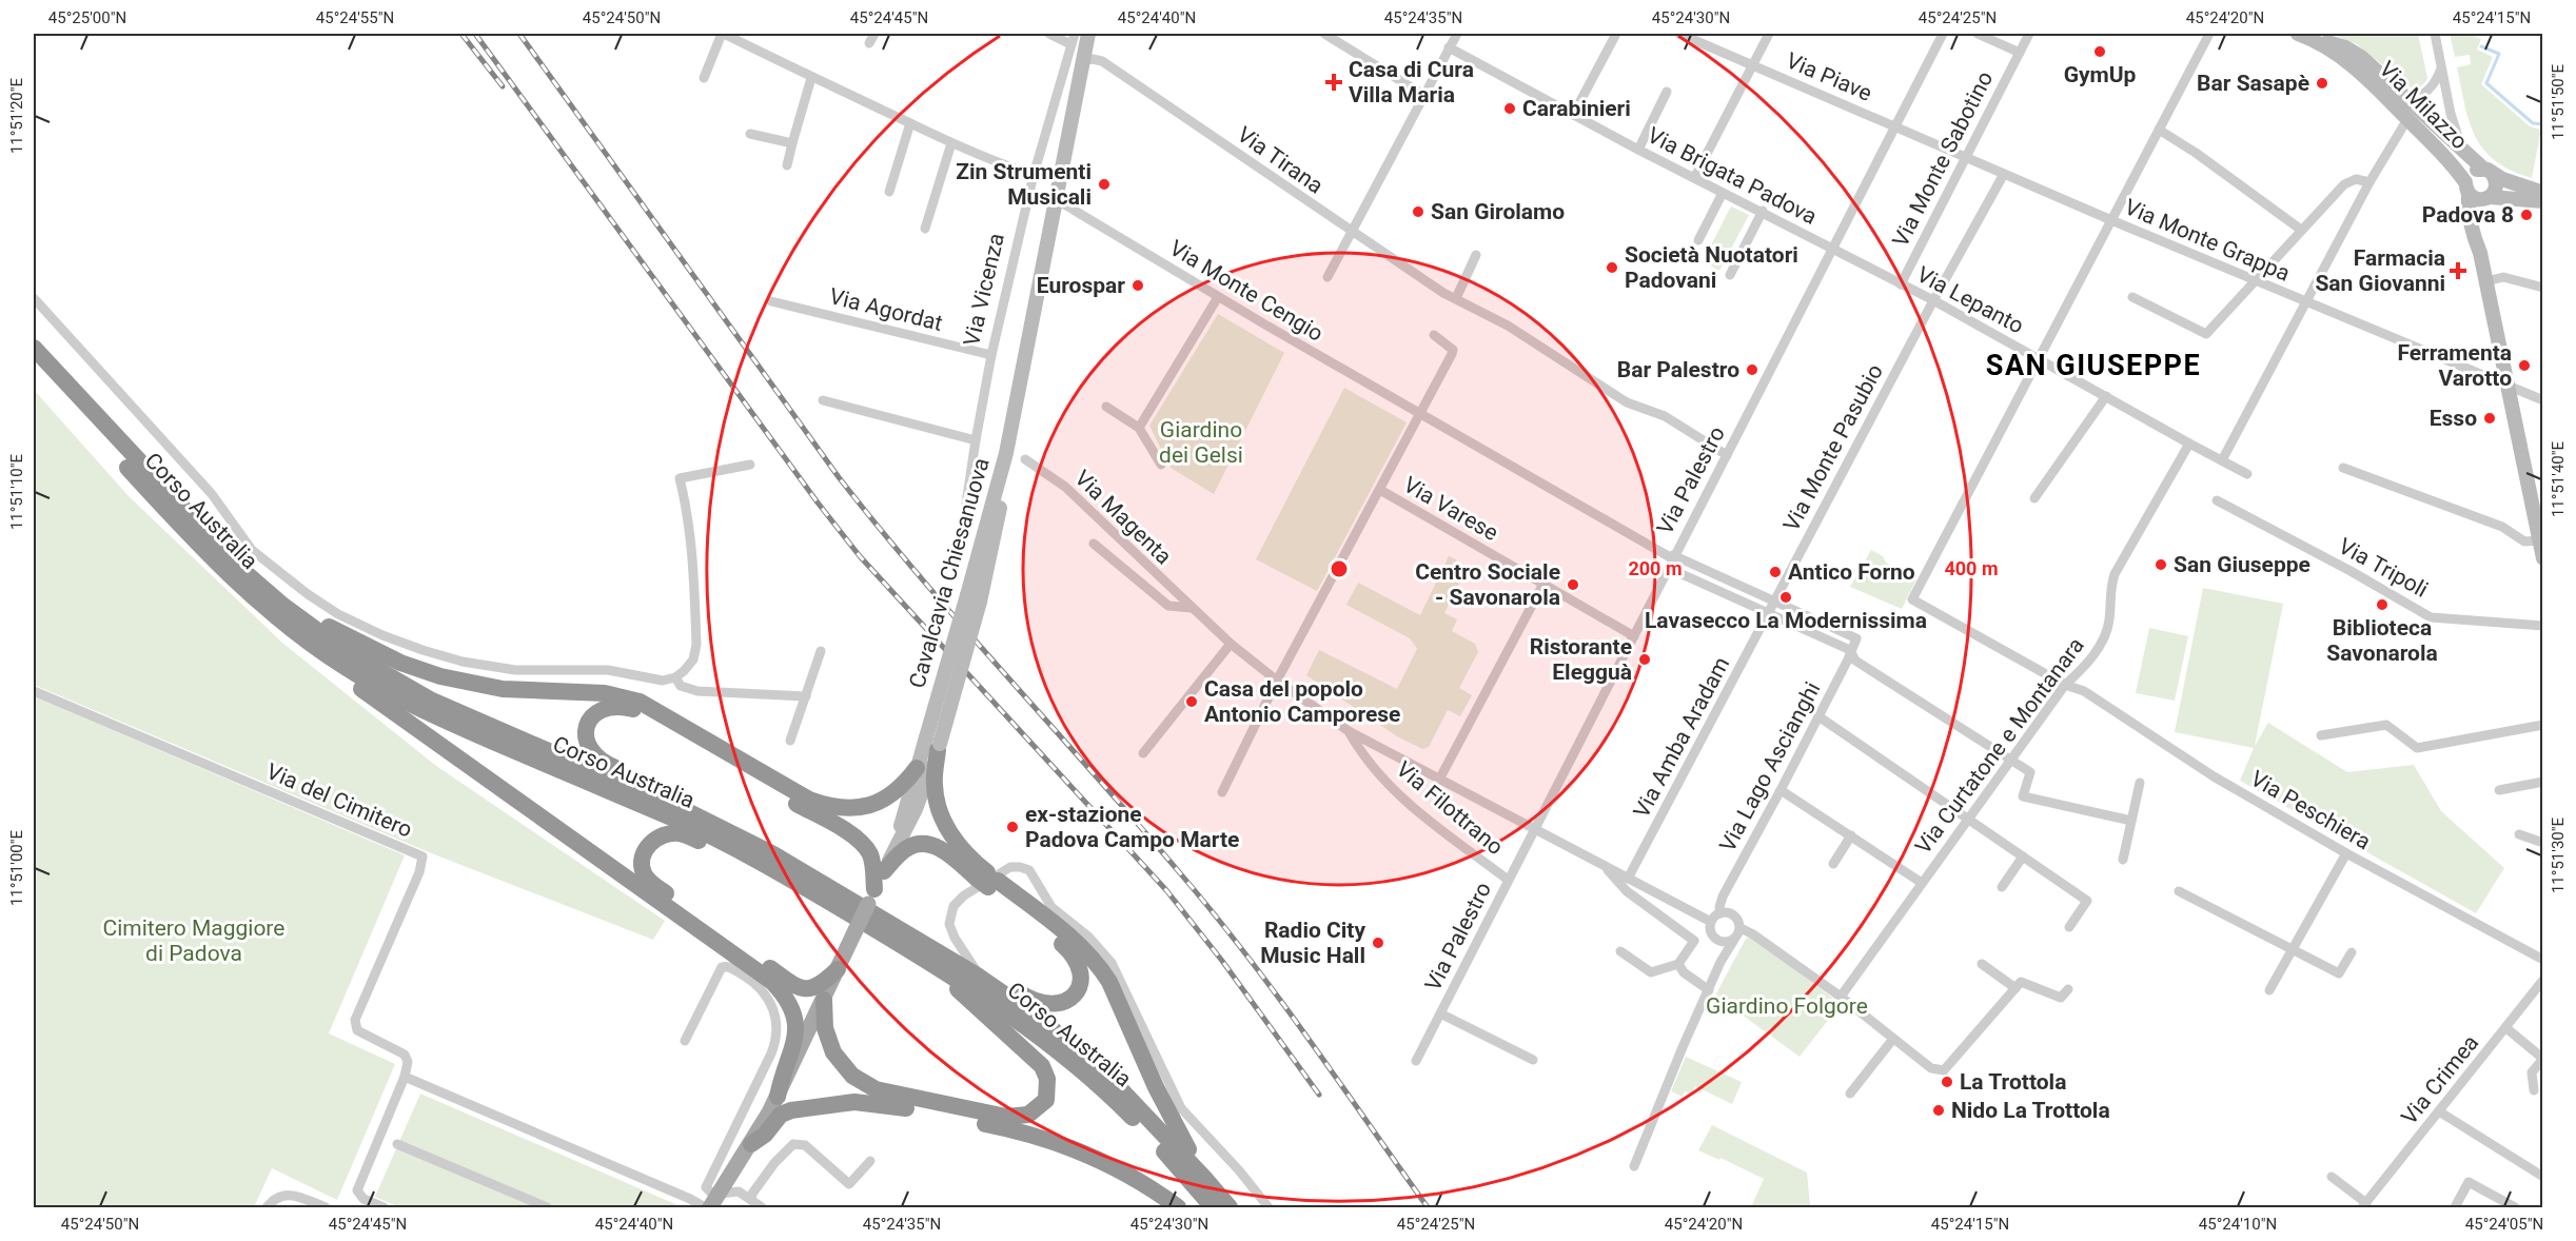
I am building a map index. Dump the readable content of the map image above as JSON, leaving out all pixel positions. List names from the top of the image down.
{
  "streets": {
    "highway": ["Corso Australia"],
    "main road": ["Via Milazzo", "Cavalcavia Chiesanuova"],
    "street": [
      "Via Piave",
      "Via Monte Sabotino",
      "Via Tirana",
      "Via Brigata Padova",
      "Via Monte Grappa",
      "Via Vicenza",
      "Via Monte Cengio",
      "Via Lepanto",
      "Via Agordat",
      "Via Monte Pasubio",
      "Via Palestro",
      "Via Varese",
      "Via Magenta",
      "Via Tripoli",
      "Via Amba Aradam",
      "Via Curtatone e Montanara",
      "Via Lago Ascianghi",
      "Via del Cimitero",
      "Via Filottrano",
      "Via Peschiera",
      "Via Crimea"
    ]
  },
  "crossings": [
    ["Via Piave", "Via Monte Grappa"],
    ["Via Piave", "Via Palestro"],
    ["Via Monte Sabotino", "Via Monte Grappa"],
    ["Via Monte Sabotino", "Via Lepanto"],
    ["Via Tirana", "Via Palestro"],
    ["Via Brigata Padova", "Via Lepanto"],
    ["Via Brigata Padova", "Via Palestro"],
    ["Via Monte Grappa", "Via Monte Pasubio"],
    ["Via Monte Grappa", "Via Palestro"],
    ["Via Vicenza", "Via Agordat"],
    ["Via Monte Cengio", "Via Palestro"],
    ["Via Monte Cengio", "Cavalcavia Chiesanuova"],
    ["Via Lepanto", "Via Monte Pasubio"],
    ["Via Lepanto", "Via Palestro"],
    ["Via Lepanto", "Via Curtatone e Montanara"],
    ["Via Lepanto", "Via Peschiera"],
    ["Via Monte Pasubio", "Via Amba Aradam"],
    ["Via Monte Pasubio", "Via Lago Ascianghi"],
    ["Via Palestro", "Via Varese"],
    ["Via Palestro", "Via Magenta"],
    ["Via Palestro", "Via Filottrano"],
    ["Via Magenta", "Via Amba Aradam"],
    ["Via Magenta", "Via Lago Ascianghi"],
    ["Via Magenta", "Via Filottrano"],
    ["Via Curtatone e Montanara", "Via Peschiera"]
  ],
  "districts": ["SAN GIUSEPPE"],
  "parks": ["Giardino dei Gelsi", "Cimitero Maggiore di Padova", "Giardino Folgore"],
  "places": {
    "other": [
      "GymUp",
      "Bar Sasapè",
      "Carabinieri",
      "Zin Strumenti Musicali",
      "San Girolamo",
      "Padova 8",
      "Società Nuotatori Padovani",
      "Eurospar",
      "Ferramenta Varotto",
      "Bar Palestro",
      "Esso",
      "San Giuseppe",
      "Antico Forno",
      "Centro Sociale - Savonarola",
      "Lavasecco La Modernissima",
      "Biblioteca Savonarola",
      "Ristorante Elegguà",
      "Casa del popolo Antonio Camporese",
      "ex-stazione Padova Campo Marte",
      "Radio City Music Hall",
      "La Trottola",
      "Nido La Trottola"
    ],
    "health": ["Casa di Cura Villa Maria", "Farmacia San Giovanni"]
  },
  "coordinates": [
    "45°25'00\"N",
    "45°24'55\"N",
    "45°24'50\"N",
    "45°24'45\"N",
    "45°24'40\"N",
    "45°24'35\"N",
    "45°24'30\"N",
    "45°24'25\"N",
    "45°24'20\"N",
    "45°24'15\"N",
    "11°51'50\"E",
    "11°51'20\"E",
    "11°51'40\"E",
    "11°51'10\"E",
    "11°51'30\"E",
    "11°51'00\"E",
    "45°24'10\"N",
    "45°24'05\"N"
  ],
  "rings": ["200 m", "400 m"]
}
